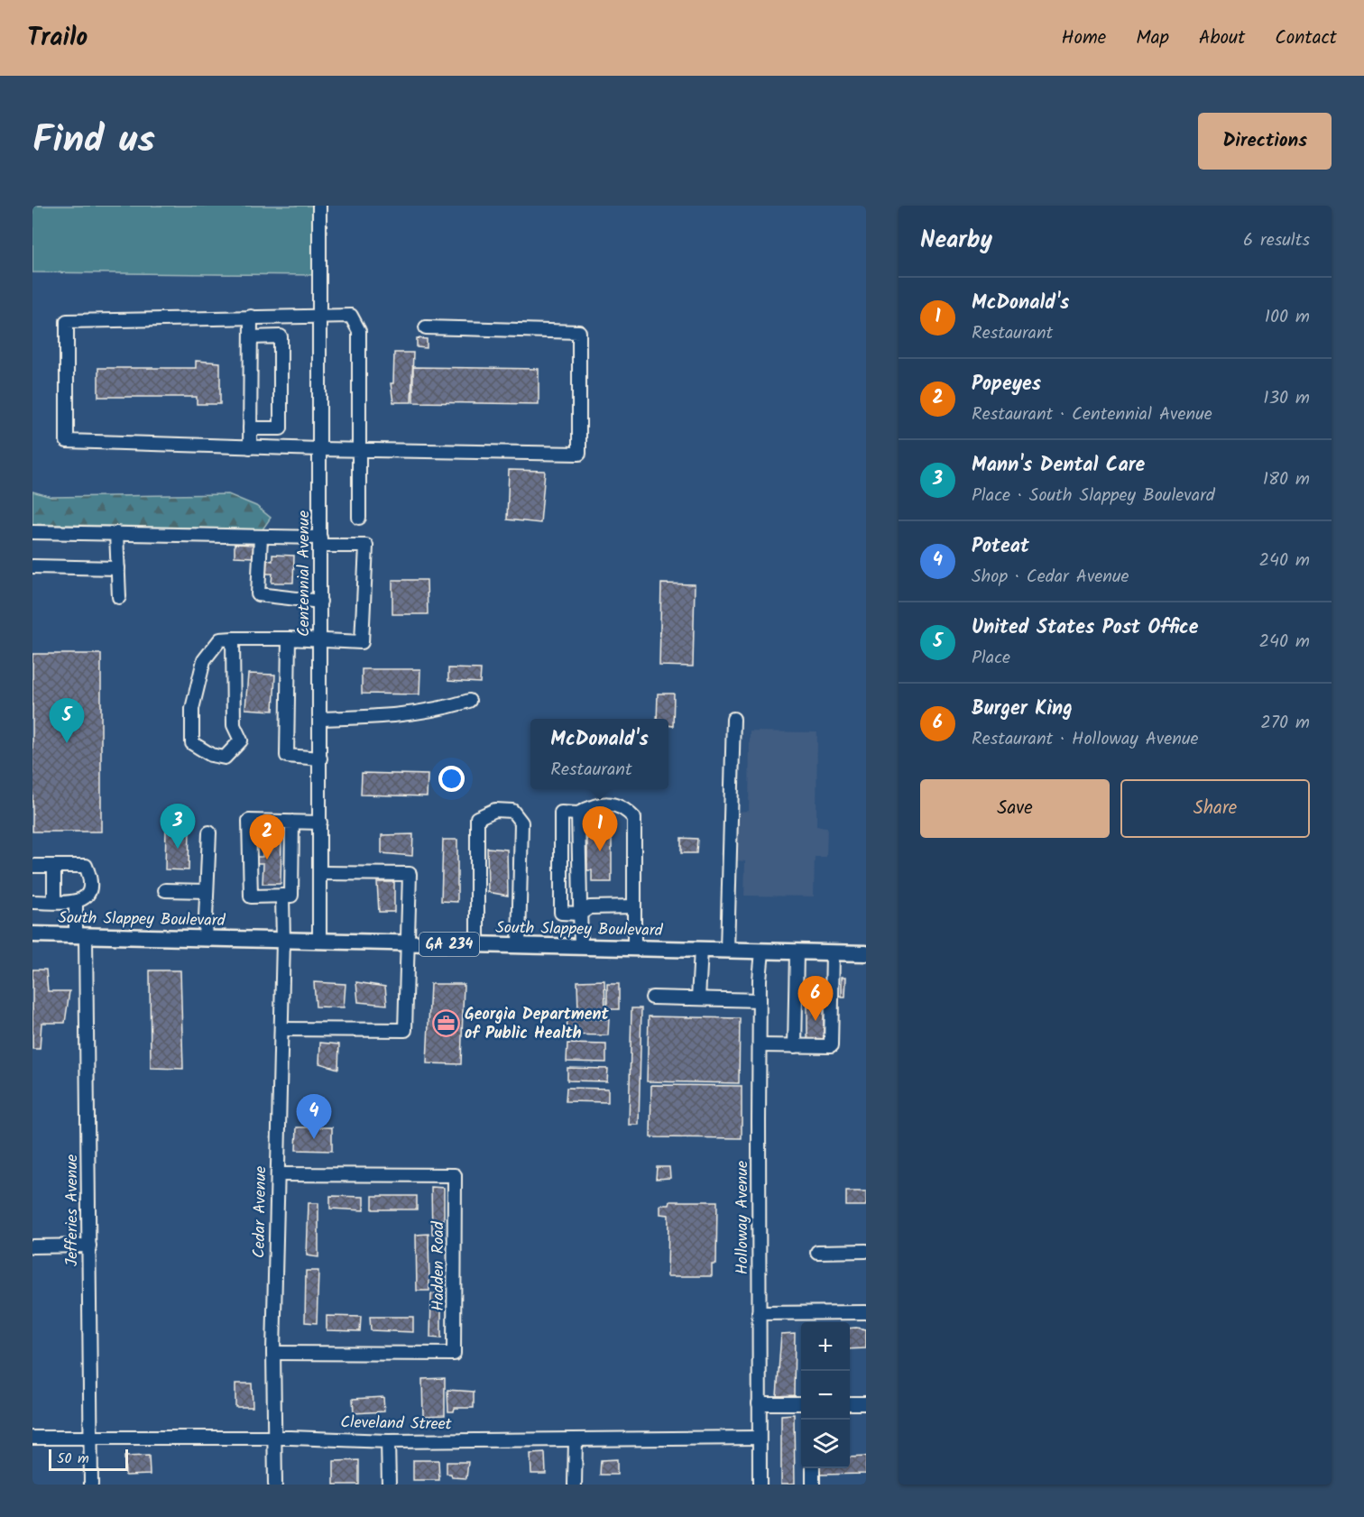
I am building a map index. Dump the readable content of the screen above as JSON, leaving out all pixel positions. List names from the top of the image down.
{
  "streets": {
    "main road": ["South Slappey Boulevard", "GA 234"],
    "street": [
      "Centennial Avenue",
      "Jefferies Avenue",
      "Cedar Avenue",
      "Holloway Avenue",
      "Hadden Road",
      "Cleveland Street"
    ]
  },
  "crossings": [
    ["Centennial Avenue", "South Slappey Boulevard"],
    ["South Slappey Boulevard", "Jefferies Avenue"],
    ["South Slappey Boulevard", "Cedar Avenue"],
    ["South Slappey Boulevard", "Holloway Avenue"],
    ["Jefferies Avenue", "Cleveland Street"],
    ["Cedar Avenue", "Hadden Road"],
    ["Cedar Avenue", "Cleveland Street"],
    ["Holloway Avenue", "Cleveland Street"]
  ],
  "places": {
    "office": ["Georgia Department of Public Health"]
  },
  "scale_bar": "50 m",
  "page": {
    "header": "Trailo",
    "nav": [
      "Home",
      "Map",
      "About",
      "Contact"
    ],
    "title": "Find us",
    "buttons": [
      "Directions",
      ["Save", "Share"]
    ],
    "heading": ["Nearby", "6 results"],
    "list": [
      {
        "mark": "1",
        "name": "McDonald's",
        "note": "Restaurant",
        "value": "100 m"
      },
      {
        "mark": "2",
        "name": "Popeyes",
        "note": "Restaurant · Centennial Avenue",
        "value": "130 m"
      },
      {
        "mark": "3",
        "name": "Mann's Dental Care",
        "note": "Place · South Slappey Boulevard",
        "value": "180 m"
      },
      {
        "mark": "4",
        "name": "Poteat",
        "note": "Shop · Cedar Avenue",
        "value": "240 m"
      },
      {
        "mark": "5",
        "name": "United States Post Office",
        "note": "Place",
        "value": "240 m"
      },
      {
        "mark": "6",
        "name": "Burger King",
        "note": "Restaurant · Holloway Avenue",
        "value": "270 m"
      }
    ],
    "pins": [
      "5",
      "3",
      "1",
      "2",
      "6",
      "4"
    ],
    "popup": ["McDonald's", "Restaurant"],
    "map_buttons": ["+", "−"],
    "scale": "50 m"
  }
}
